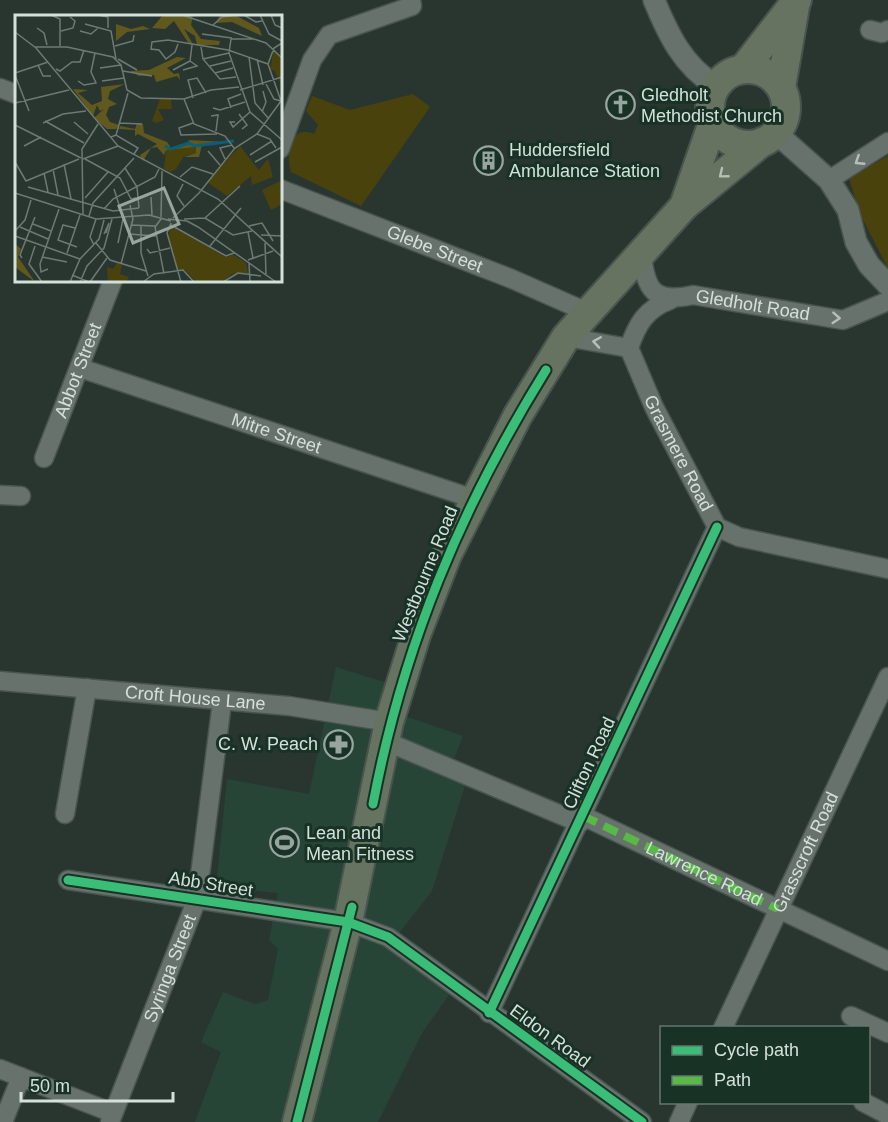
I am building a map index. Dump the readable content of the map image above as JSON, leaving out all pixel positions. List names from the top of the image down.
{
  "streets": {
    "highway": ["Westbourne Road"],
    "street": [
      "Glebe Street",
      "Gledholt Road",
      "Abbot Street",
      "Mitre Street",
      "Grasmere Road",
      "Croft House Lane",
      "Clifton Road",
      "Grasscroft Road",
      "Lawrence Road",
      "Abb Street",
      "Syringa Street",
      "Eldon Road"
    ]
  },
  "crossings": [
    ["Glebe Street", "Westbourne Road"],
    ["Gledholt Road", "Westbourne Road"],
    ["Abbot Street", "Mitre Street"],
    ["Mitre Street", "Westbourne Road"],
    ["Grasmere Road", "Clifton Road"],
    ["Westbourne Road", "Croft House Lane"],
    ["Westbourne Road", "Lawrence Road"],
    ["Westbourne Road", "Abb Street"],
    ["Westbourne Road", "Eldon Road"],
    ["Croft House Lane", "Lawrence Road"],
    ["Croft House Lane", "Syringa Street"],
    ["Clifton Road", "Lawrence Road"],
    ["Clifton Road", "Eldon Road"],
    ["Grasscroft Road", "Lawrence Road"],
    ["Abb Street", "Syringa Street"],
    ["Abb Street", "Eldon Road"]
  ],
  "one_way": ["Gledholt Road"],
  "places": {
    "church": ["Gledholt Methodist Church"],
    "building": ["Huddersfield Ambulance Station"],
    "pharmacy": ["C. W. Peach"],
    "sports": ["Lean and Mean Fitness"]
  },
  "legend": ["Cycle path", "Path"],
  "scale_bar": "50 m"
}
